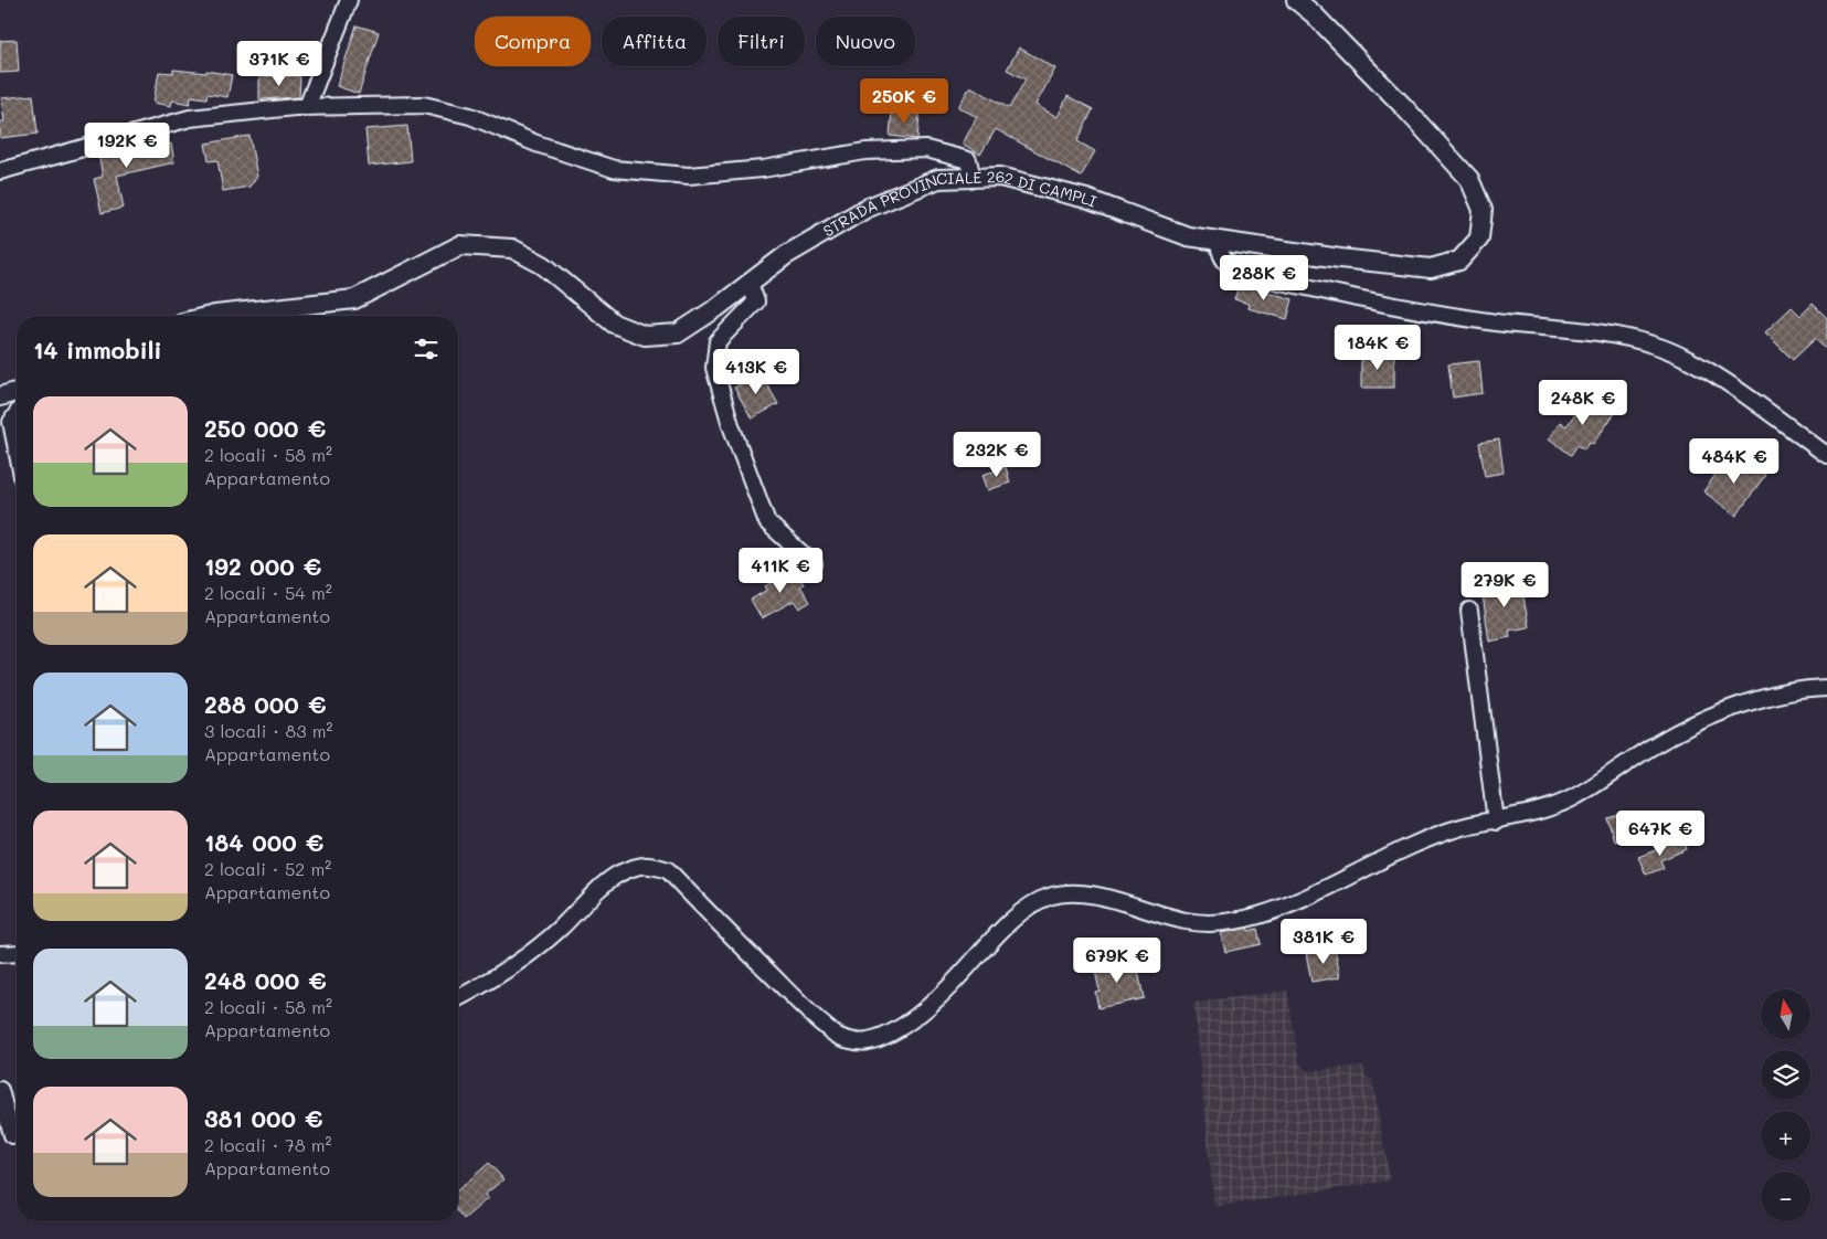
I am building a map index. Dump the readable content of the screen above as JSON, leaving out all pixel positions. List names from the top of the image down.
{
  "streets": {
    "main road": ["STRADA PROVINCIALE 262 DI CAMPLI"]
  },
  "north": "top",
  "page": {
    "chip": [
      "Compra",
      "Affitta",
      "Filtri",
      "Nuovo"
    ],
    "price": [
      "371K €",
      "250K €",
      "192K €",
      "288K €",
      "184K €",
      "413K €",
      "248K €",
      "232K €",
      "484K €",
      "411K €",
      "279K €",
      "647K €",
      "381K €",
      "679K €"
    ],
    "heading": "14 immobili",
    "list": [
      {
        "name": "250 000 €",
        "note": "2 locali · 58 m² · Appartamento"
      },
      {
        "name": "192 000 €",
        "note": "2 locali · 54 m² · Appartamento"
      },
      {
        "name": "288 000 €",
        "note": "3 locali · 83 m² · Appartamento"
      },
      {
        "name": "184 000 €",
        "note": "2 locali · 52 m² · Appartamento"
      },
      {
        "name": "248 000 €",
        "note": "2 locali · 58 m² · Appartamento"
      },
      {
        "name": "381 000 €",
        "note": "2 locali · 78 m² · Appartamento"
      }
    ],
    "map_buttons": ["+", "−"]
  }
}
